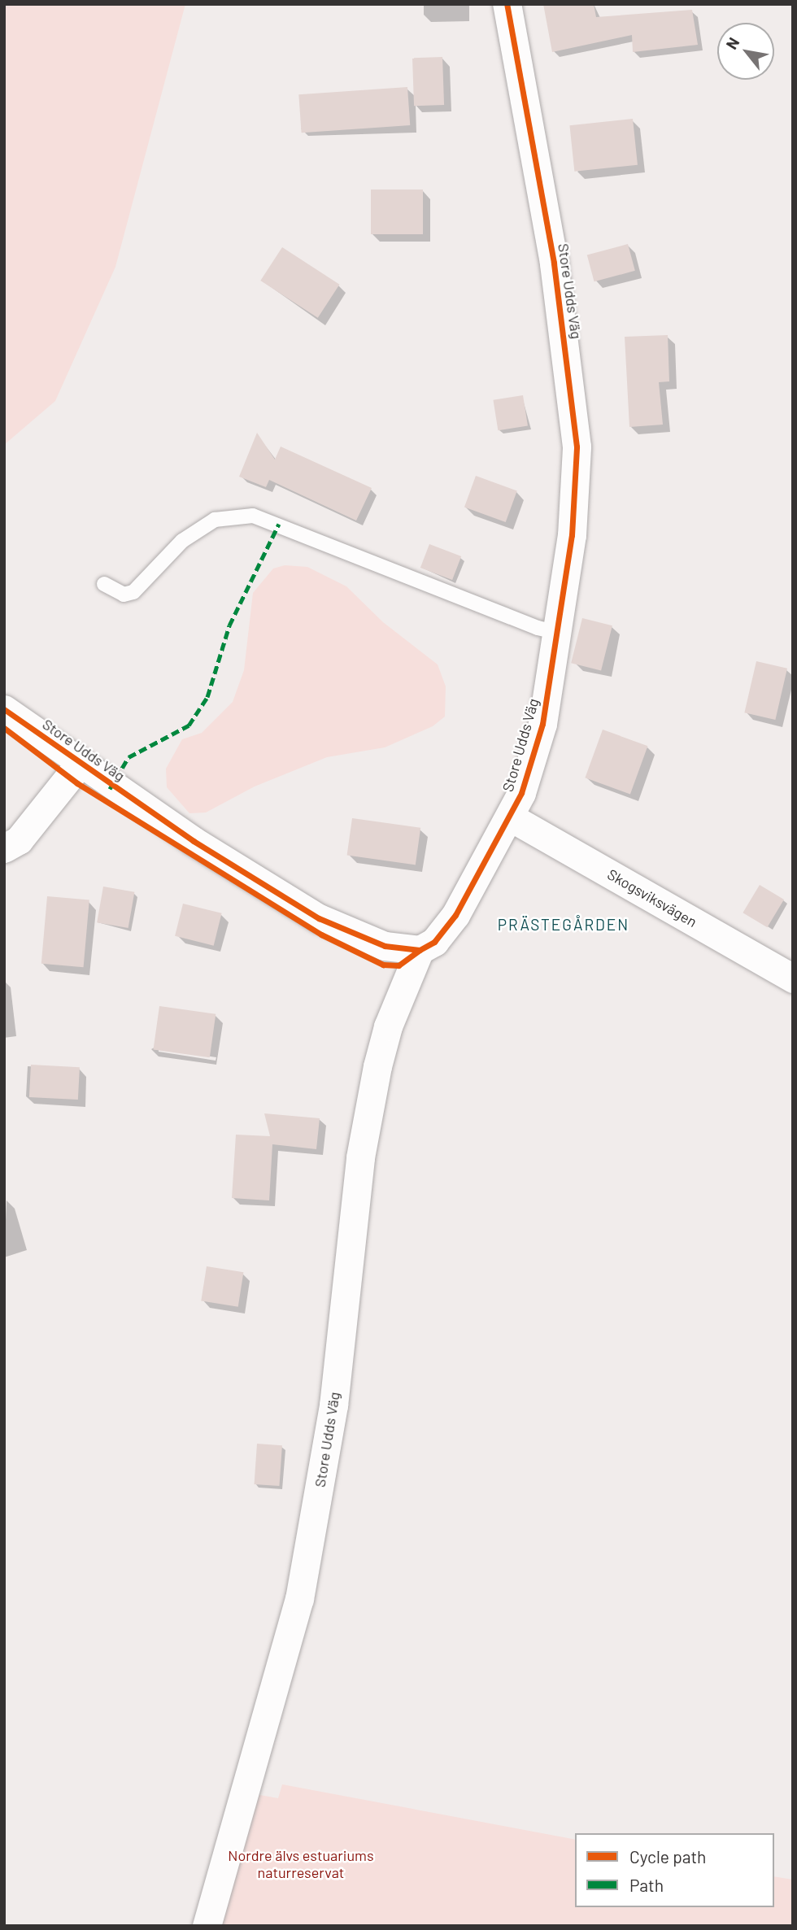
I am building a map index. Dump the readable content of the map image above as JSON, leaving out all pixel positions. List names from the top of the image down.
{
  "streets": {
    "street": ["Store Udds Väg", "Skogsviksvägen"]
  },
  "crossings": [
    ["Store Udds Väg", "Skogsviksvägen"]
  ],
  "districts": ["PRÄSTEGÅRDEN"],
  "parks": ["Nordre älvs estuariums naturreservat"],
  "legend": ["Cycle path", "Path"],
  "north": "top left"
}
